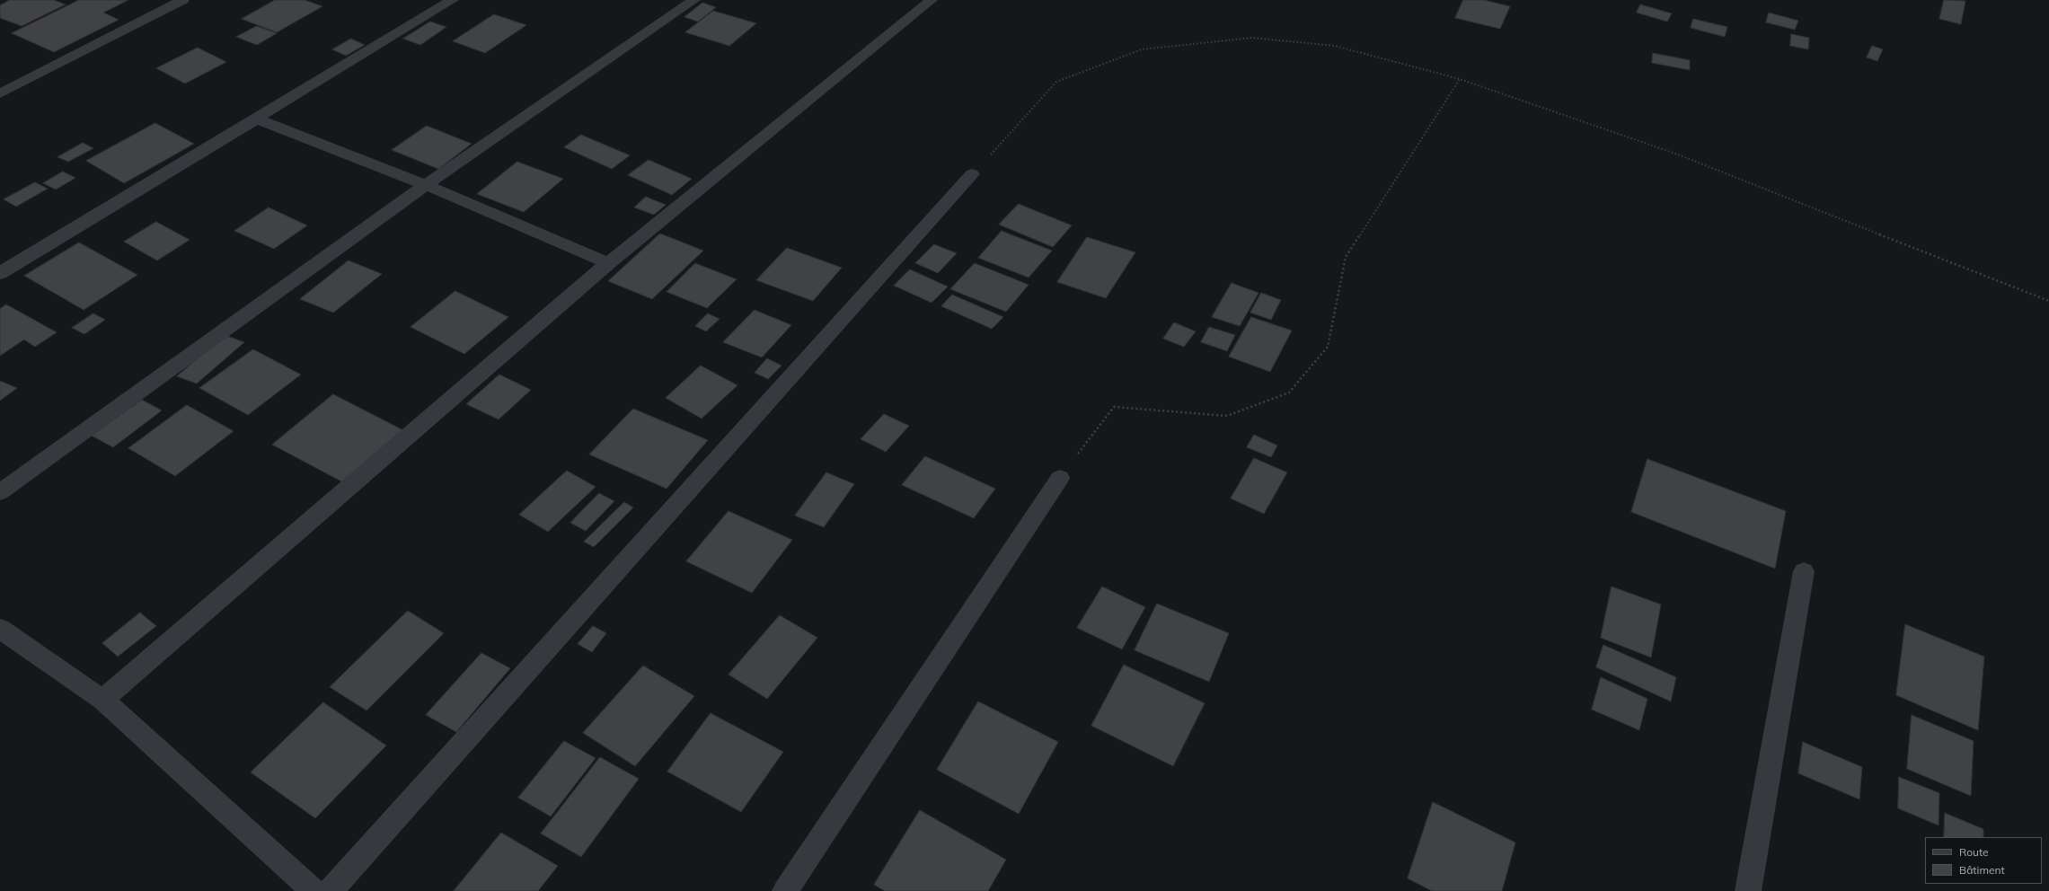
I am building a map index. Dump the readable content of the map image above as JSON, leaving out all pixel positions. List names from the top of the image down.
{
  "legend": ["Route", "Bâtiment"]
}
